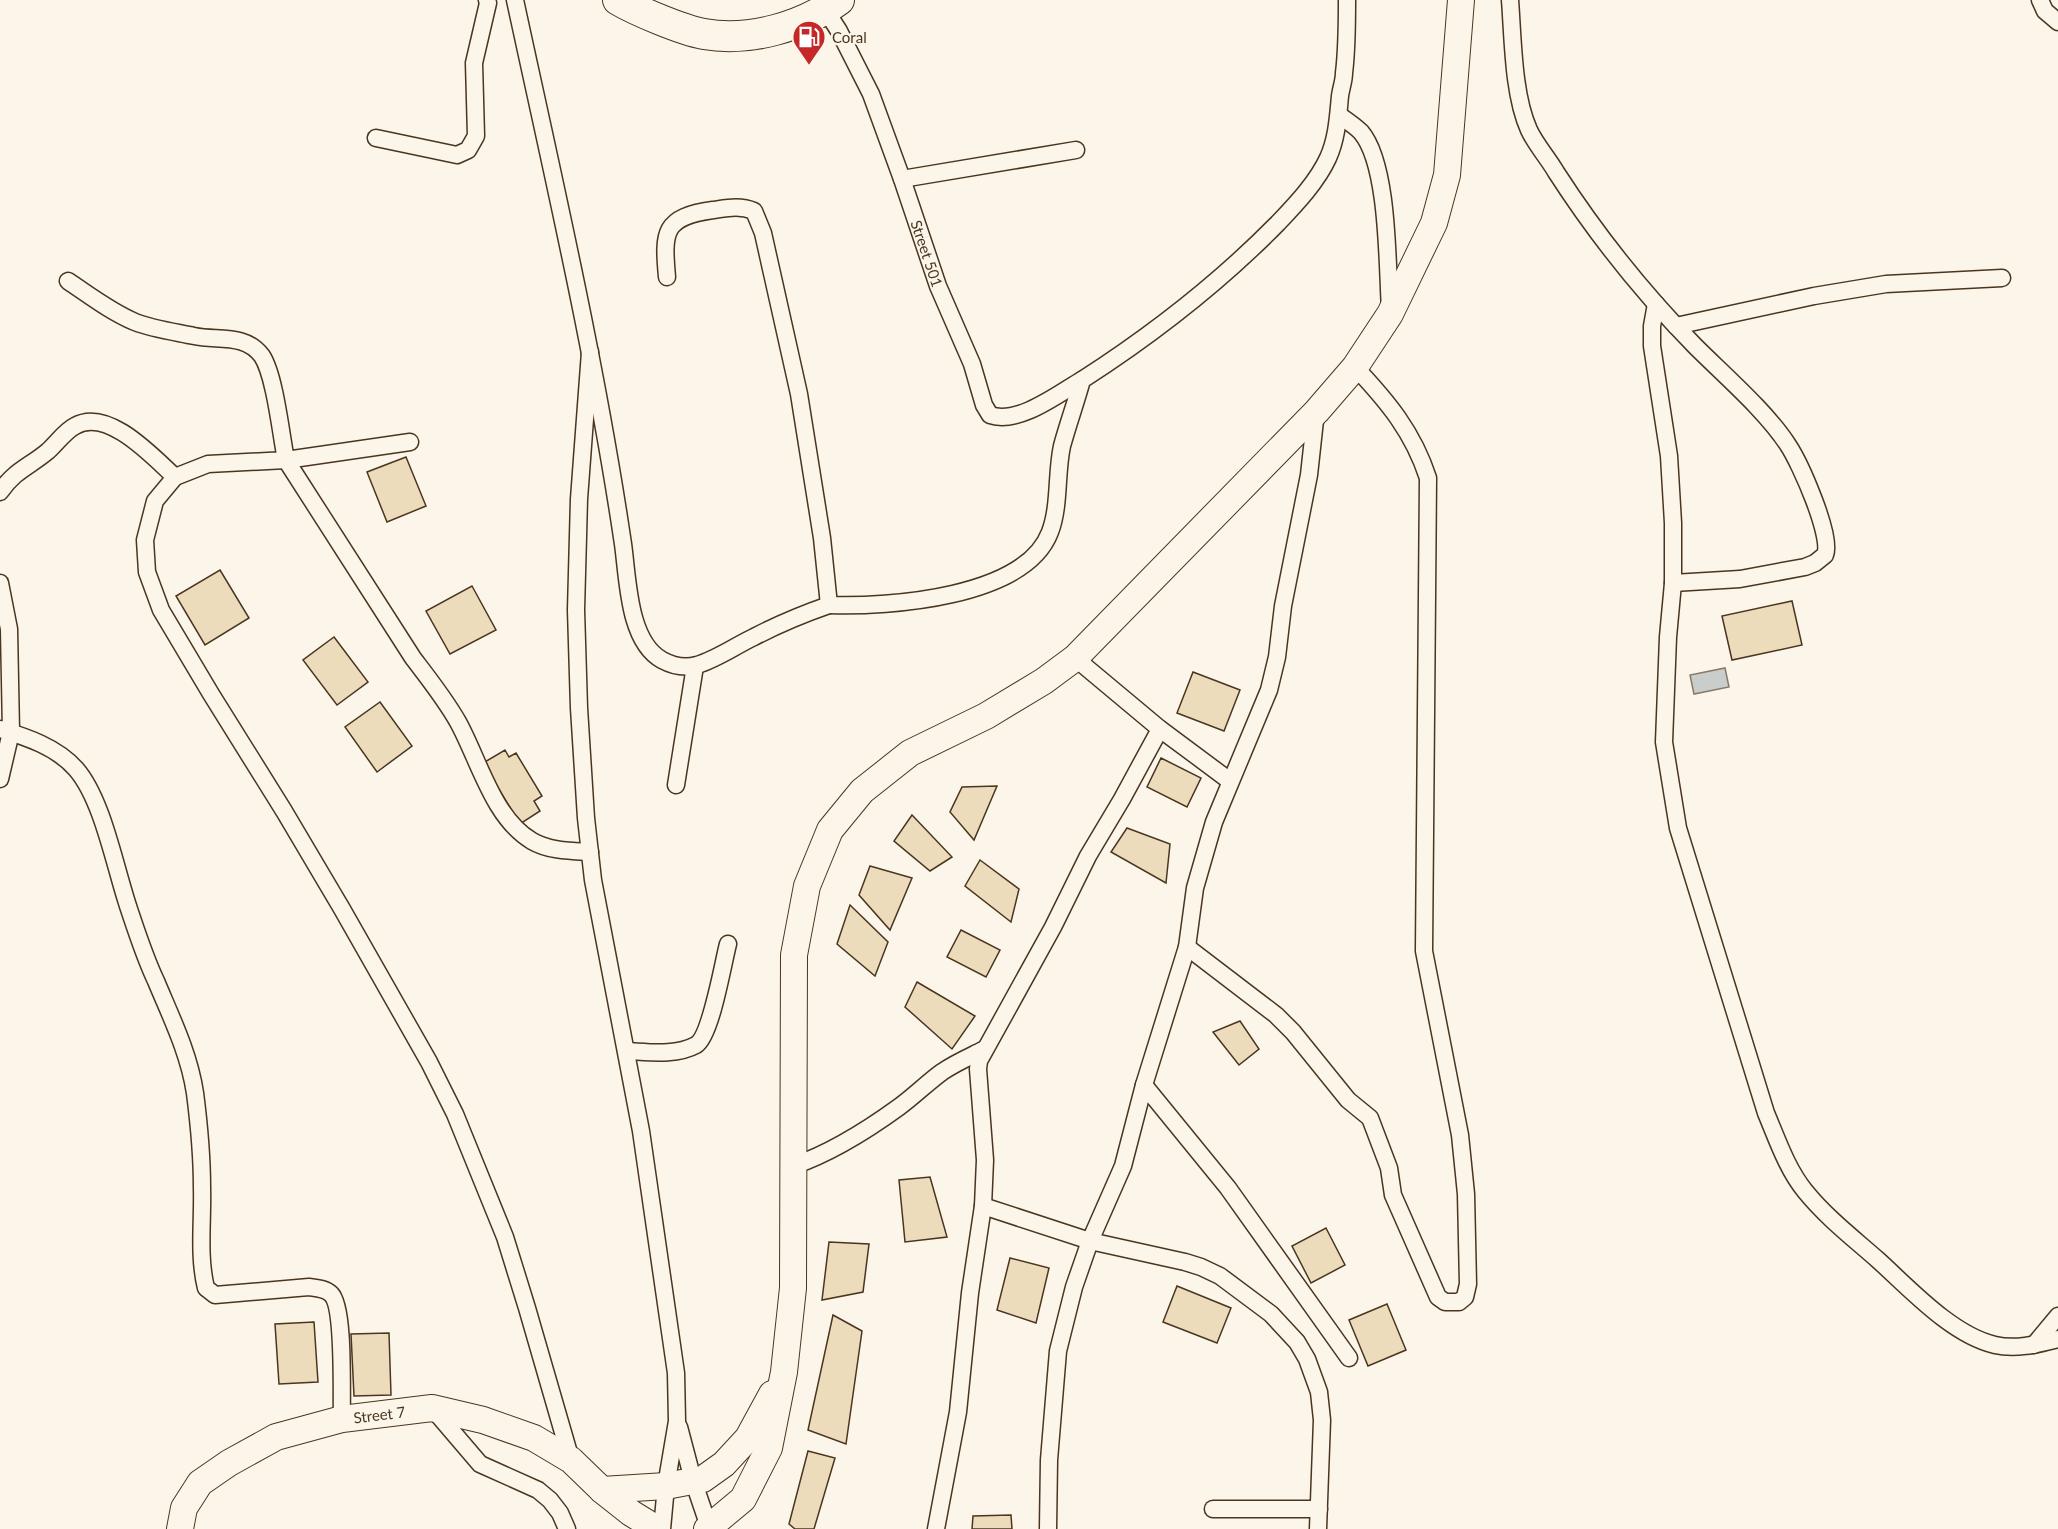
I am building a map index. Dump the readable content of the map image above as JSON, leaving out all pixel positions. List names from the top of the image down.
{
  "streets": {
    "main road": ["Street 7"],
    "street": ["Street 501"]
  },
  "places": {
    "fuel station": ["Coral"]
  }
}
